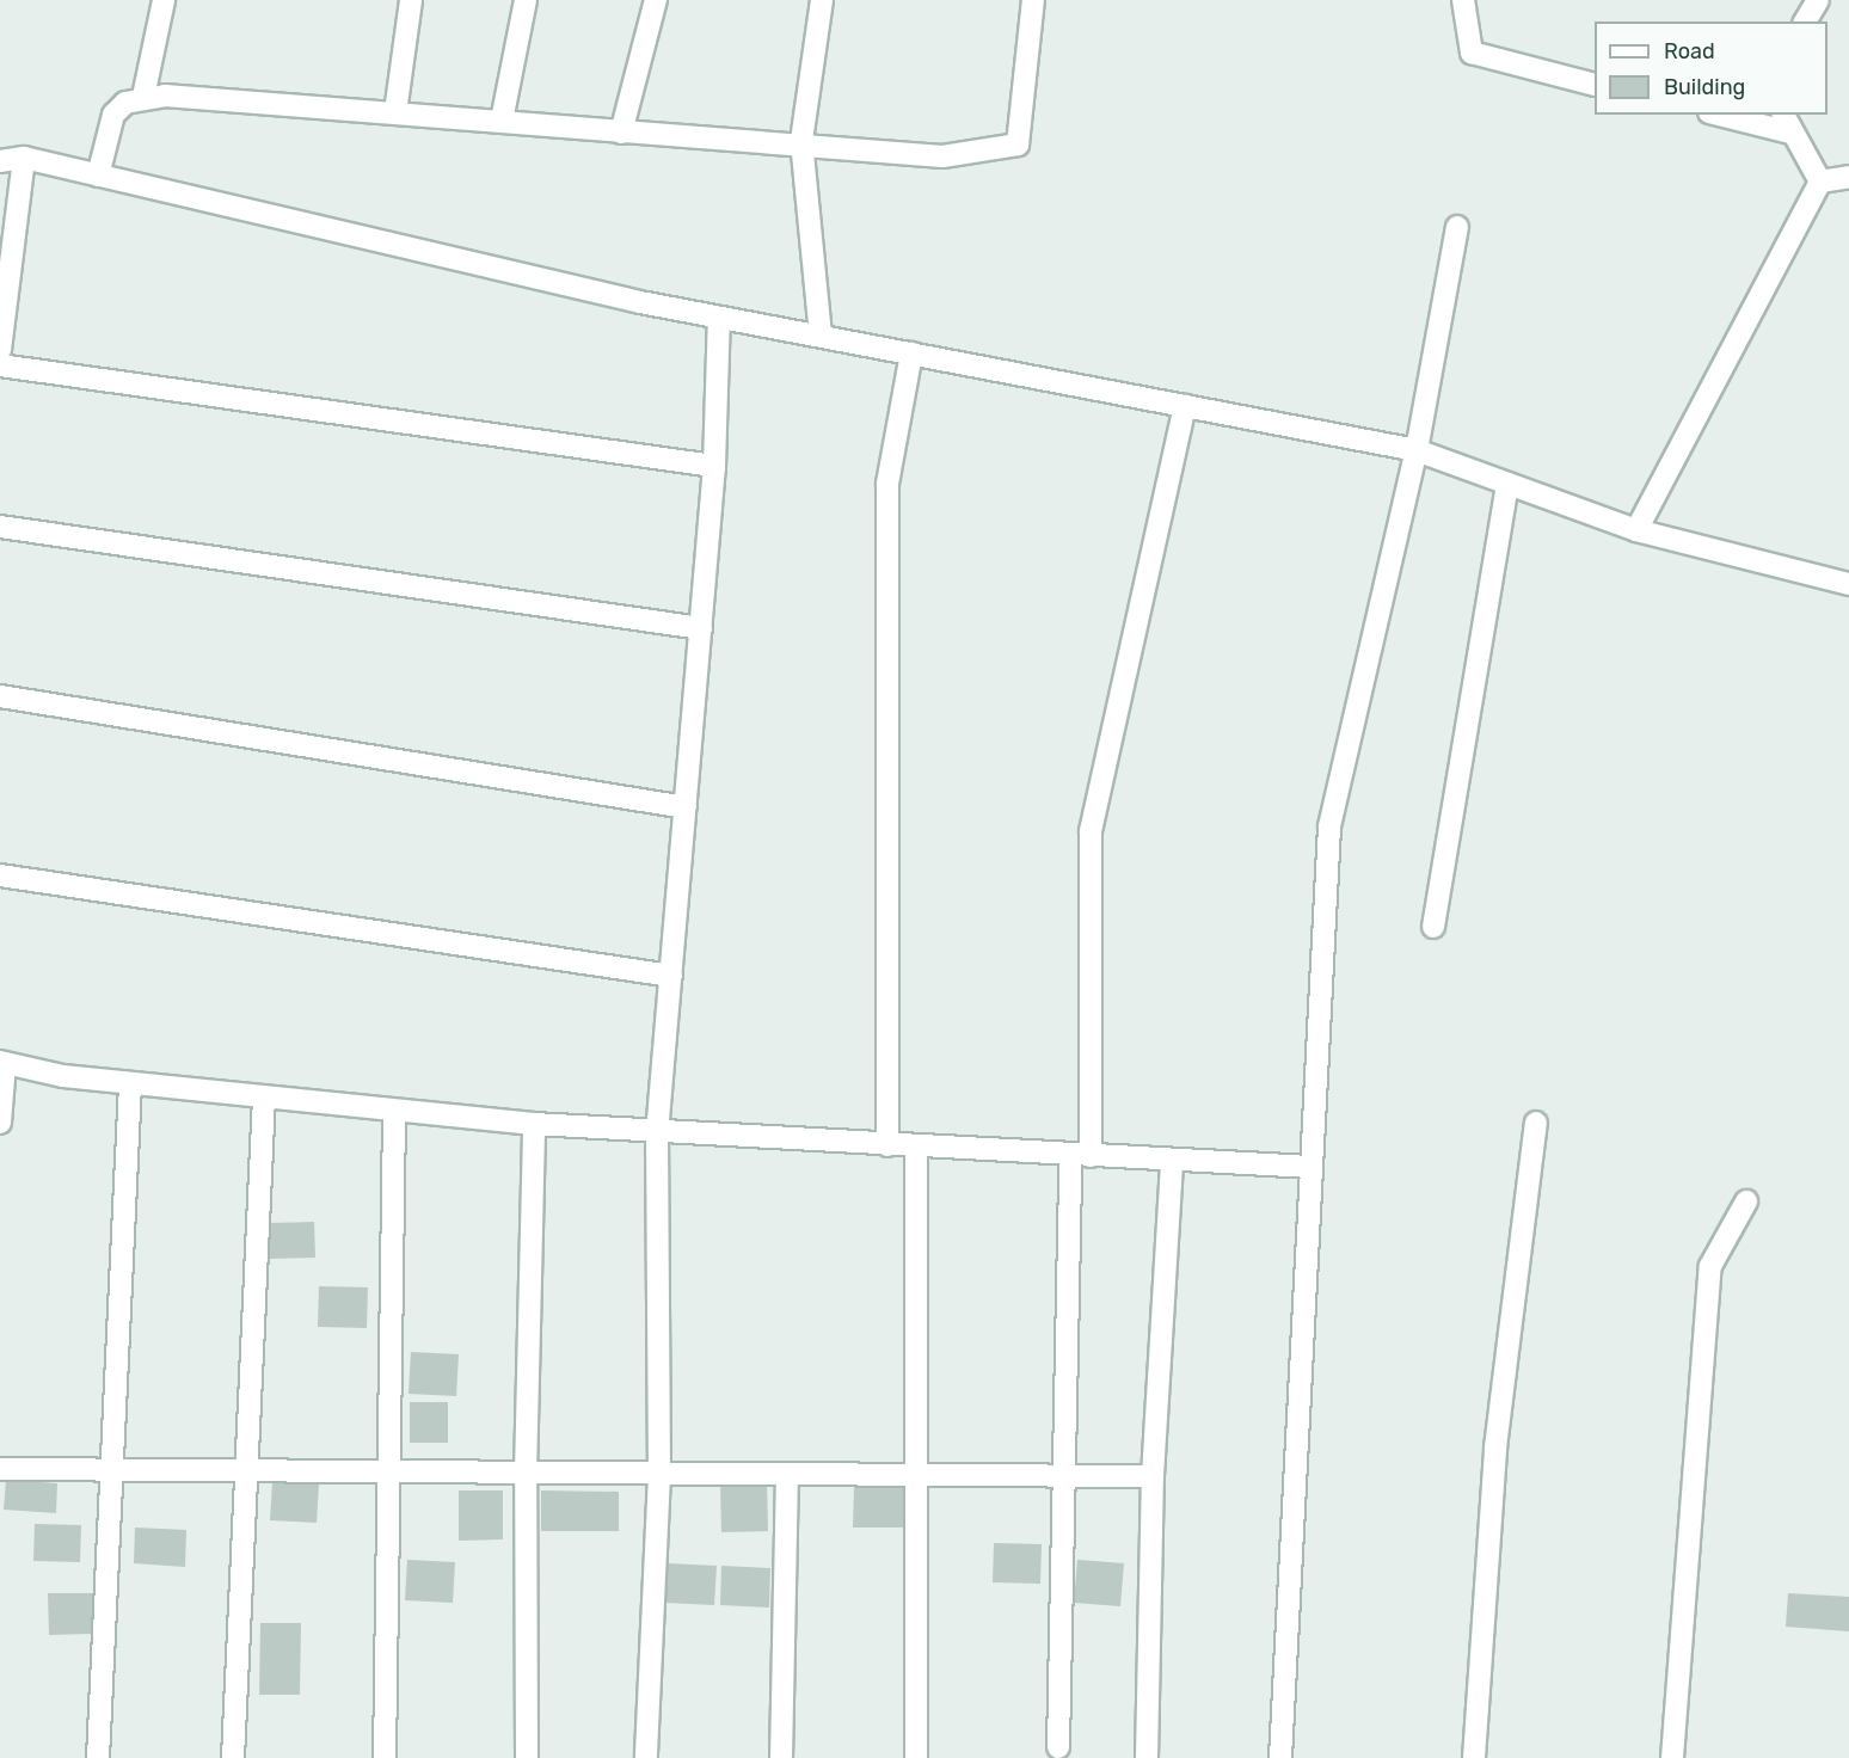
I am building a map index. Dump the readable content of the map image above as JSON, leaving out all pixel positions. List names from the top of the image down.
{
  "legend": ["Road", "Building"]
}
